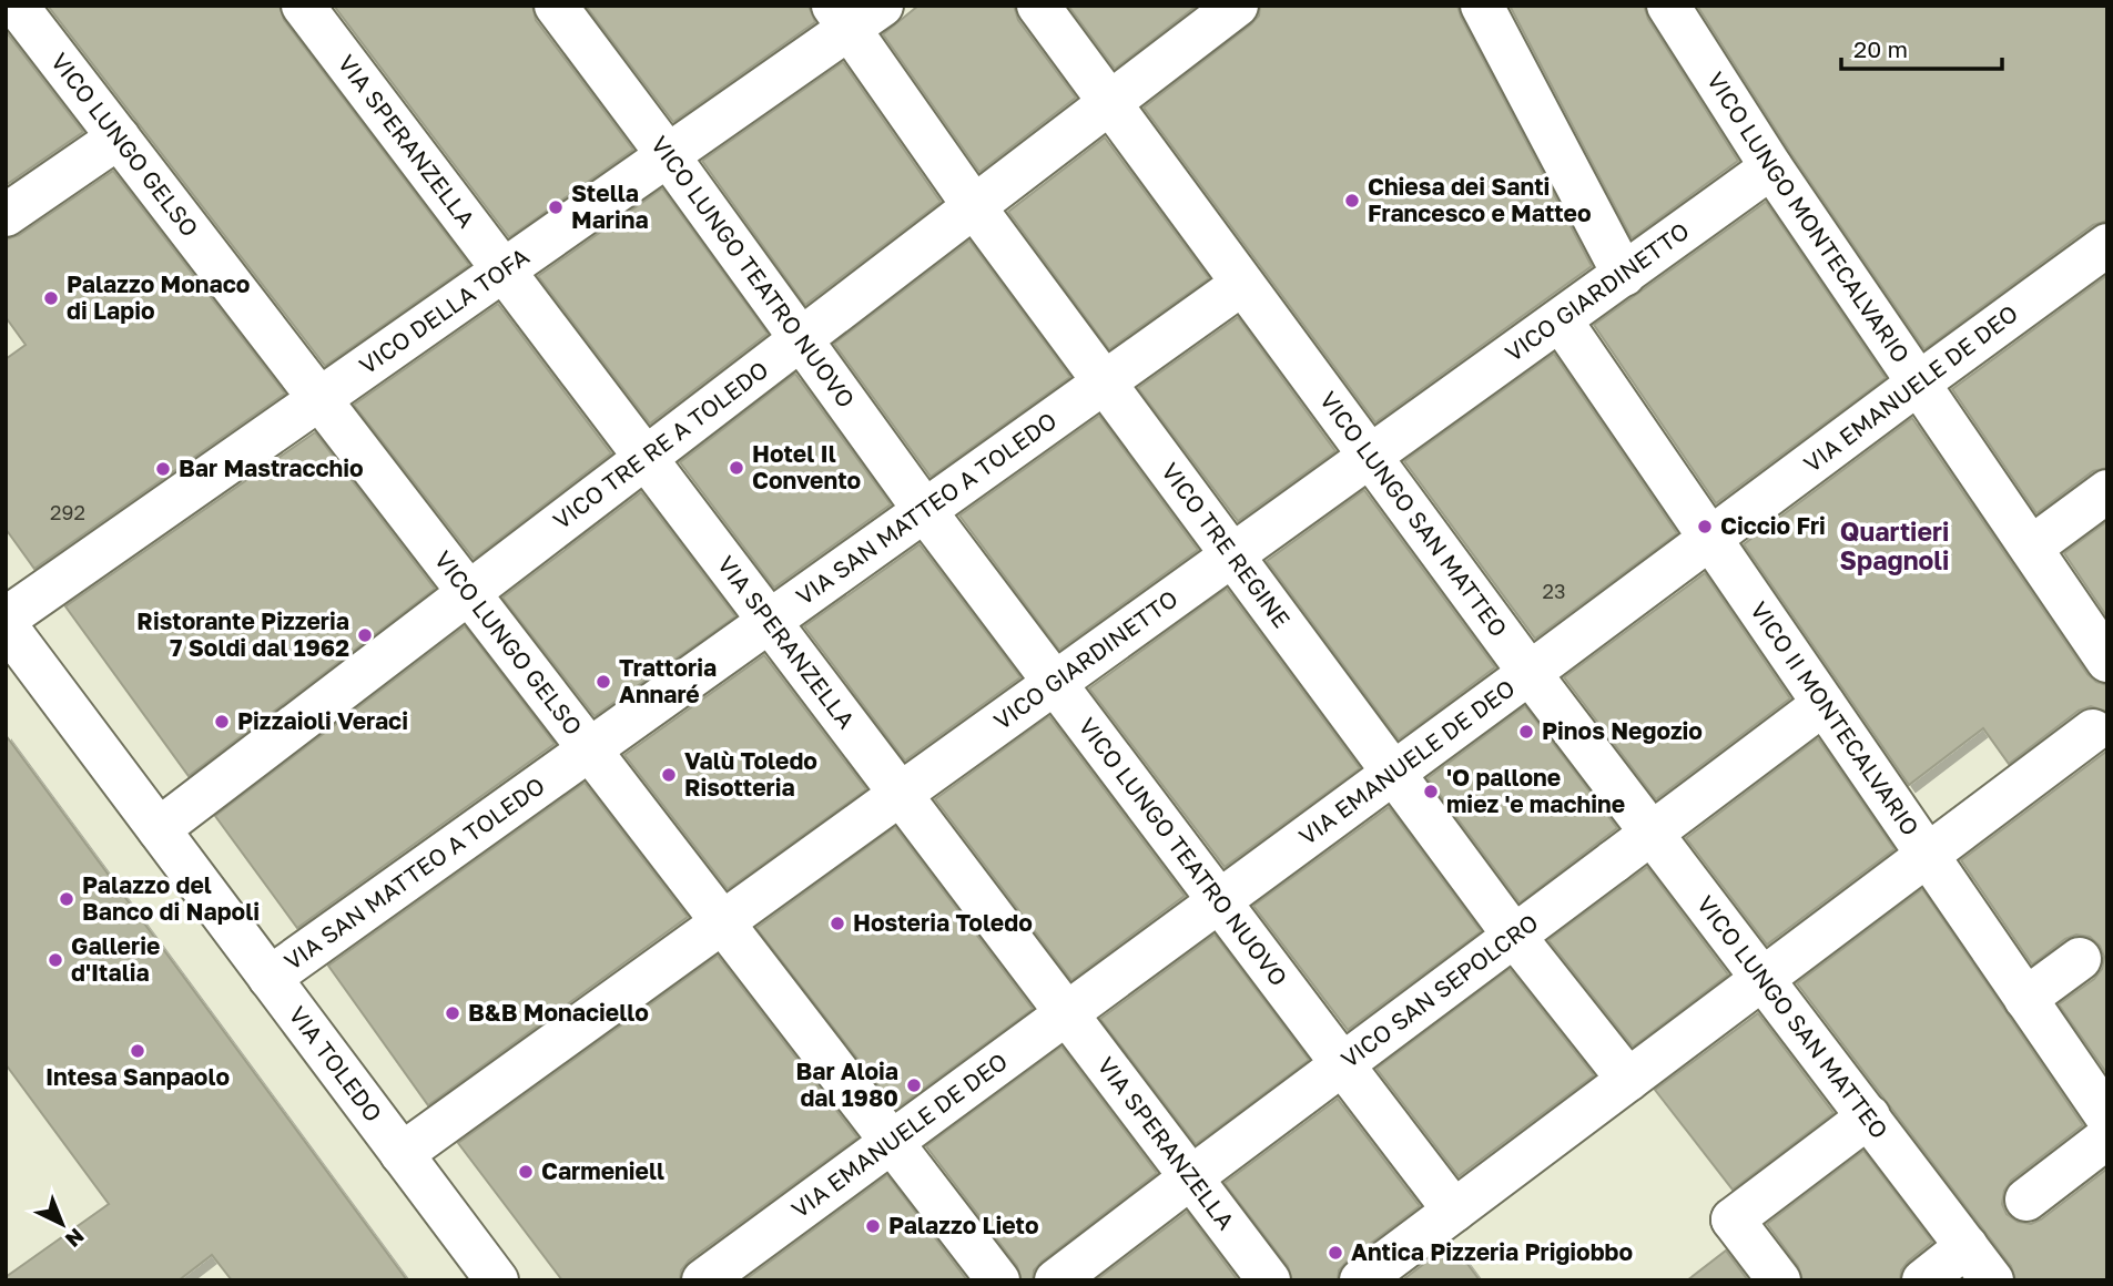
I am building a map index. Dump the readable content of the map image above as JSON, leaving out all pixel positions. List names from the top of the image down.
{
  "streets": {
    "street": [
      "VIA SPERANZELLA",
      "VICO LUNGO GELSO",
      "VICO LUNGO MONTECALVARIO",
      "VICO LUNGO TEATRO NUOVO",
      "VICO GIARDINETTO",
      "VICO DELLA TOFA",
      "VIA EMANUELE DE DEO",
      "VICO TRE RE A TOLEDO",
      "VIA SAN MATTEO A TOLEDO",
      "VICO LUNGO SAN MATTEO",
      "VICO TRE REGINE",
      "VICO II MONTECALVARIO",
      "VICO SAN SEPOLCRO",
      "VIA TOLEDO"
    ]
  },
  "crossings": [
    ["VIA SPERANZELLA", "VICO GIARDINETTO"],
    ["VIA SPERANZELLA", "VICO DELLA TOFA"],
    ["VIA SPERANZELLA", "VIA EMANUELE DE DEO"],
    ["VIA SPERANZELLA", "VICO TRE RE A TOLEDO"],
    ["VIA SPERANZELLA", "VIA SAN MATTEO A TOLEDO"],
    ["VIA SPERANZELLA", "VICO SAN SEPOLCRO"],
    ["VICO LUNGO GELSO", "VICO GIARDINETTO"],
    ["VICO LUNGO GELSO", "VICO DELLA TOFA"],
    ["VICO LUNGO GELSO", "VIA EMANUELE DE DEO"],
    ["VICO LUNGO GELSO", "VICO TRE RE A TOLEDO"],
    ["VICO LUNGO GELSO", "VIA SAN MATTEO A TOLEDO"],
    ["VICO LUNGO MONTECALVARIO", "VICO GIARDINETTO"],
    ["VICO LUNGO MONTECALVARIO", "VIA EMANUELE DE DEO"],
    ["VICO LUNGO TEATRO NUOVO", "VICO GIARDINETTO"],
    ["VICO LUNGO TEATRO NUOVO", "VICO DELLA TOFA"],
    ["VICO LUNGO TEATRO NUOVO", "VIA EMANUELE DE DEO"],
    ["VICO LUNGO TEATRO NUOVO", "VICO TRE RE A TOLEDO"],
    ["VICO LUNGO TEATRO NUOVO", "VIA SAN MATTEO A TOLEDO"],
    ["VICO LUNGO TEATRO NUOVO", "VICO SAN SEPOLCRO"],
    ["VICO GIARDINETTO", "VICO LUNGO SAN MATTEO"],
    ["VICO GIARDINETTO", "VICO TRE REGINE"],
    ["VICO GIARDINETTO", "VICO II MONTECALVARIO"],
    ["VICO GIARDINETTO", "VIA TOLEDO"],
    ["VICO DELLA TOFA", "VICO TRE REGINE"],
    ["VIA EMANUELE DE DEO", "VICO LUNGO SAN MATTEO"],
    ["VIA EMANUELE DE DEO", "VICO TRE REGINE"],
    ["VIA EMANUELE DE DEO", "VICO II MONTECALVARIO"],
    ["VICO TRE RE A TOLEDO", "VICO LUNGO SAN MATTEO"],
    ["VICO TRE RE A TOLEDO", "VICO TRE REGINE"],
    ["VICO TRE RE A TOLEDO", "VIA TOLEDO"],
    ["VIA SAN MATTEO A TOLEDO", "VICO LUNGO SAN MATTEO"],
    ["VIA SAN MATTEO A TOLEDO", "VICO TRE REGINE"],
    ["VIA SAN MATTEO A TOLEDO", "VIA TOLEDO"],
    ["VICO LUNGO SAN MATTEO", "VICO SAN SEPOLCRO"],
    ["VICO TRE REGINE", "VICO SAN SEPOLCRO"],
    ["VICO II MONTECALVARIO", "VICO SAN SEPOLCRO"]
  ],
  "districts": ["Quartieri Spagnoli"],
  "places": [
    "Chiesa dei Santi Francesco e Matteo",
    "Stella Marina",
    "Palazzo Monaco di Lapio",
    "Hotel Il Convento",
    "Bar Mastracchio",
    "Ciccio Fri",
    "Ristorante Pizzeria 7 Soldi dal 1962",
    "Trattoria Annaré",
    "Pizzaioli Veraci",
    "Pinos Negozio",
    "Valù Toledo Risotteria",
    "'O pallone miez 'e machine",
    "Palazzo del Banco di Napoli",
    "Hosteria Toledo",
    "Gallerie d'Italia",
    "B&B Monaciello",
    "Intesa Sanpaolo",
    "Bar Aloia dal 1980",
    "Carmeniell",
    "Palazzo Lieto",
    "Antica Pizzeria Prigiobbo"
  ],
  "house_numbers": ["292", "23"],
  "scale_bar": "20 m",
  "north": "bottom right"
}
